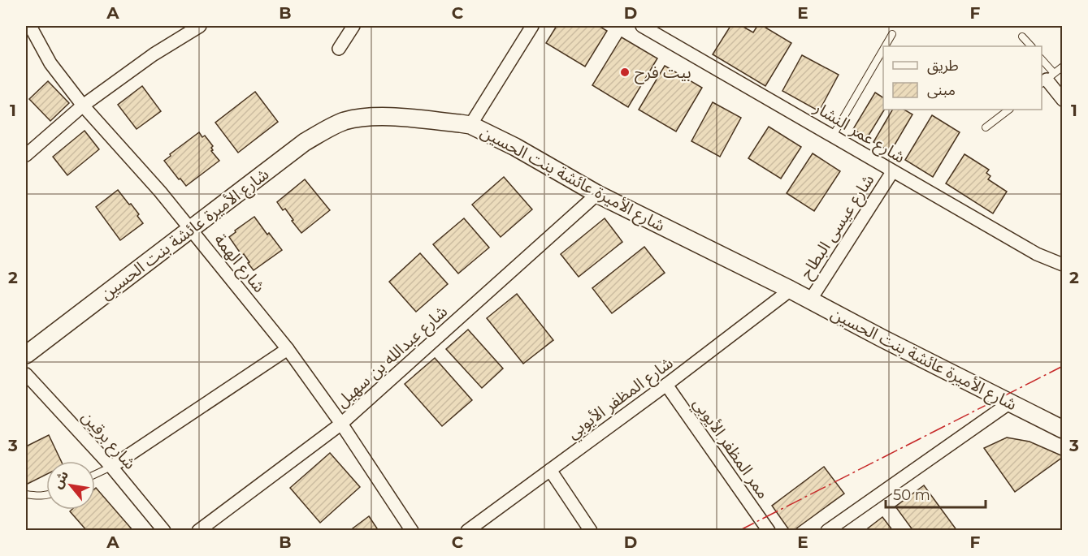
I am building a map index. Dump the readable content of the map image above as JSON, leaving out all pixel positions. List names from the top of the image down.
{
  "streets": {
    "street": [
      "شارع عمر النشار",
      "شارع الأميرة عائشة بنت الحسين",
      "شارع عيسى البطاح",
      "شارع الهمة",
      "شارع عبدالله بن سهيل",
      "شارع المظفر الأيوبي",
      "شارع برقين",
      "ممر المظفر الأيوبي"
    ]
  },
  "crossings": [
    ["شارع عمر النشار", "شارع عيسى البطاح"],
    ["شارع الأميرة عائشة بنت الحسين", "شارع عيسى البطاح"],
    ["شارع الأميرة عائشة بنت الحسين", "شارع الهمة"],
    ["شارع الأميرة عائشة بنت الحسين", "شارع عبدالله بن سهيل"],
    ["شارع الأميرة عائشة بنت الحسين", "شارع المظفر الأيوبي"],
    ["شارع الهمة", "شارع عبدالله بن سهيل"],
    ["شارع المظفر الأيوبي", "ممر المظفر الأيوبي"]
  ],
  "places": ["بيت فرح"],
  "legend": ["طريق", "مبنى"],
  "scale_bar": "50 m",
  "north": "top left",
  "grid": {
    "columns": [
      "A",
      "B",
      "C",
      "D",
      "E",
      "F"
    ],
    "rows": ["1", "2", "3"]
  }
}
